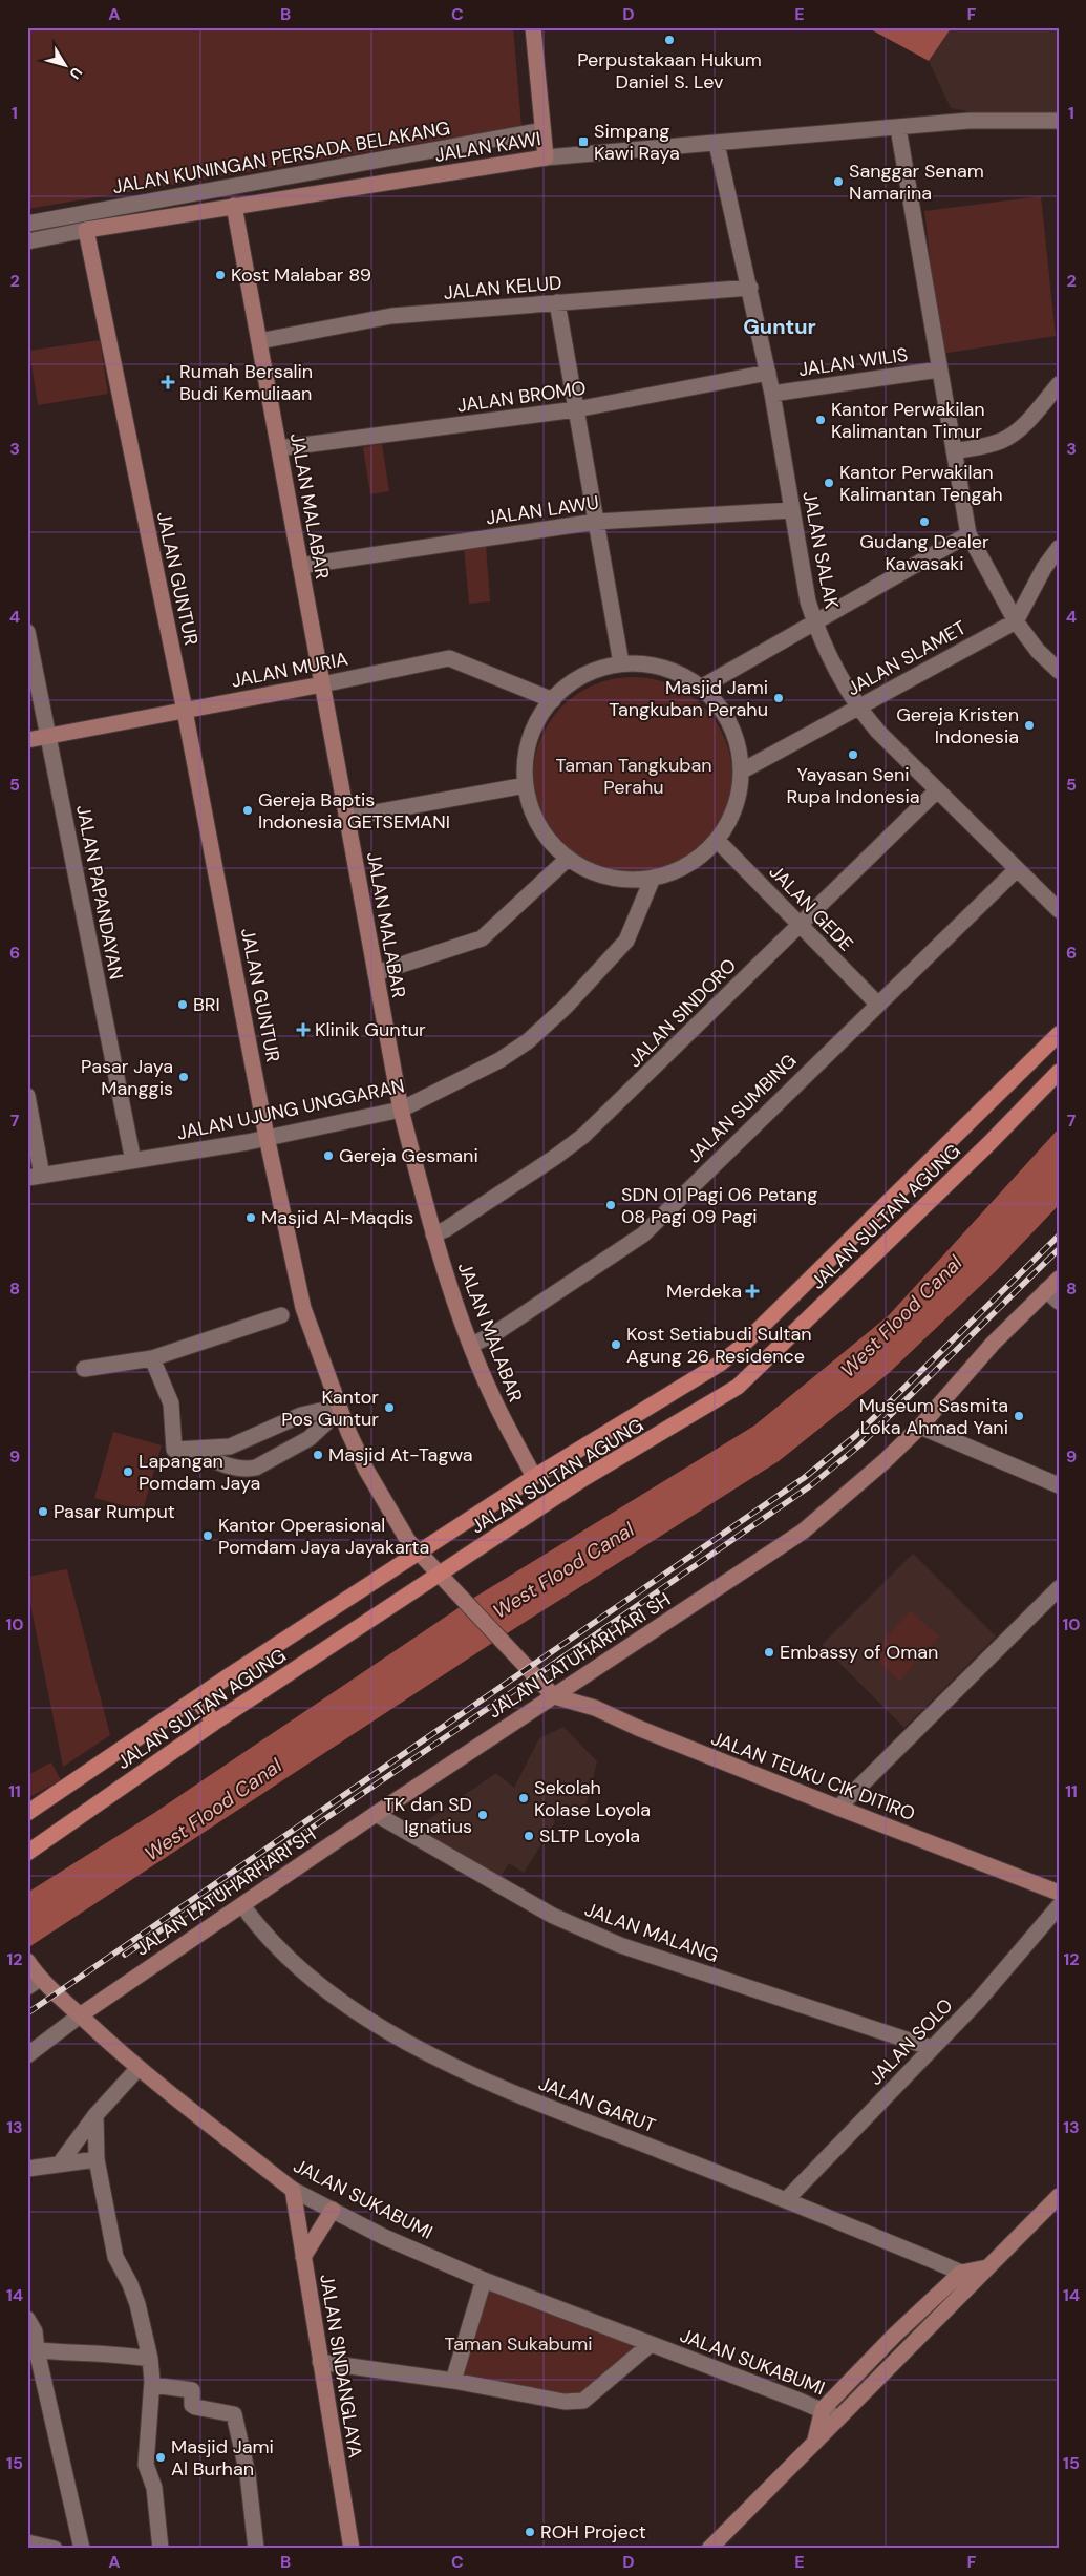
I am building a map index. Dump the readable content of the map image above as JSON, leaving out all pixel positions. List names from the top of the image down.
{
  "streets": {
    "main road": ["JALAN SULTAN AGUNG"],
    "street": [
      "JALAN KAWI",
      "JALAN KUNINGAN PERSADA BELAKANG",
      "JALAN KELUD",
      "JALAN WILIS",
      "JALAN BROMO",
      "JALAN MALABAR",
      "JALAN LAWU",
      "JALAN SALAK",
      "JALAN GUNTUR",
      "JALAN SLAMET",
      "JALAN MURIA",
      "JALAN PAPANDAYAN",
      "JALAN GEDE",
      "JALAN SINDORO",
      "JALAN SUMBING",
      "JALAN UJUNG UNGGARAN",
      "JALAN LATUHARHARI SH",
      "JALAN TEUKU CIK DITIRO",
      "JALAN MALANG",
      "JALAN SOLO",
      "JALAN GARUT",
      "JALAN SUKABUMI",
      "JALAN SINDANGLAYA"
    ]
  },
  "crossings": [
    ["JALAN KAWI", "JALAN MALABAR"],
    ["JALAN KAWI", "JALAN SALAK"],
    ["JALAN KAWI", "JALAN GUNTUR"],
    ["JALAN KELUD", "JALAN MALABAR"],
    ["JALAN KELUD", "JALAN SALAK"],
    ["JALAN WILIS", "JALAN SALAK"],
    ["JALAN BROMO", "JALAN MALABAR"],
    ["JALAN BROMO", "JALAN SALAK"],
    ["JALAN MALABAR", "JALAN LAWU"],
    ["JALAN MALABAR", "JALAN MURIA"],
    ["JALAN MALABAR", "JALAN SINDORO"],
    ["JALAN MALABAR", "JALAN SUMBING"],
    ["JALAN MALABAR", "JALAN UJUNG UNGGARAN"],
    ["JALAN MALABAR", "JALAN SULTAN AGUNG"],
    ["JALAN LAWU", "JALAN SALAK"],
    ["JALAN SALAK", "JALAN SLAMET"],
    ["JALAN SALAK", "JALAN SINDORO"],
    ["JALAN SALAK", "JALAN SUMBING"],
    ["JALAN GUNTUR", "JALAN MURIA"],
    ["JALAN GUNTUR", "JALAN UJUNG UNGGARAN"],
    ["JALAN GUNTUR", "JALAN SULTAN AGUNG"],
    ["JALAN GUNTUR", "JALAN LATUHARHARI SH"],
    ["JALAN GUNTUR", "JALAN TEUKU CIK DITIRO"],
    ["JALAN MURIA", "JALAN PAPANDAYAN"],
    ["JALAN PAPANDAYAN", "JALAN UJUNG UNGGARAN"],
    ["JALAN GEDE", "JALAN SINDORO"],
    ["JALAN GEDE", "JALAN SUMBING"],
    ["JALAN LATUHARHARI SH", "JALAN TEUKU CIK DITIRO"],
    ["JALAN LATUHARHARI SH", "JALAN MALANG"],
    ["JALAN LATUHARHARI SH", "JALAN GARUT"],
    ["JALAN LATUHARHARI SH", "JALAN SUKABUMI"],
    ["JALAN MALANG", "JALAN SOLO"],
    ["JALAN SOLO", "JALAN GARUT"],
    ["JALAN SUKABUMI", "JALAN SINDANGLAYA"]
  ],
  "districts": ["Guntur"],
  "water": ["West Flood Canal"],
  "parks": ["Taman Tangkuban Perahu", "Taman Sukabumi"],
  "places": {
    "other": [
      "Perpustakaan Hukum Daniel S. Lev",
      "Sanggar Senam Namarina",
      "Kost Malabar 89",
      "Kantor Perwakilan Kalimantan Timur",
      "Kantor Perwakilan Kalimantan Tengah",
      "Gudang Dealer Kawasaki",
      "Masjid Jami Tangkuban Perahu",
      "Gereja Kristen Indonesia",
      "Yayasan Seni Rupa Indonesia",
      "Gereja Baptis Indonesia GETSEMANI",
      "BRI",
      "Pasar Jaya Manggis",
      "Gereja Gesmani",
      "SDN 01 Pagi 06 Petang 08 Pagi 09 Pagi",
      "Masjid Al-Maqdis",
      "Kost Setiabudi Sultan Agung 26 Residence",
      "Kantor Pos Guntur",
      "Museum Sasmita Loka Ahmad Yani",
      "Masjid At-Tagwa",
      "Lapangan Pomdam Jaya",
      "Pasar Rumput",
      "Kantor Operasional Pomdam Jaya Jayakarta",
      "Embassy of Oman",
      "Sekolah Kolase Loyola",
      "TK dan SD Ignatius",
      "SLTP Loyola",
      "Masjid Jami Al Burhan",
      "ROH Project"
    ],
    "transit": ["Simpang Kawi Raya"],
    "health": ["Rumah Bersalin Budi Kemuliaan", "Klinik Guntur", "Merdeka"]
  },
  "north": "bottom right",
  "grid": {
    "columns": [
      "A",
      "B",
      "C",
      "D",
      "E",
      "F"
    ],
    "rows": [
      "1",
      "2",
      "3",
      "4",
      "5",
      "6",
      "7",
      "8",
      "9",
      "10",
      "11",
      "12",
      "13",
      "14",
      "15"
    ]
  }
}
